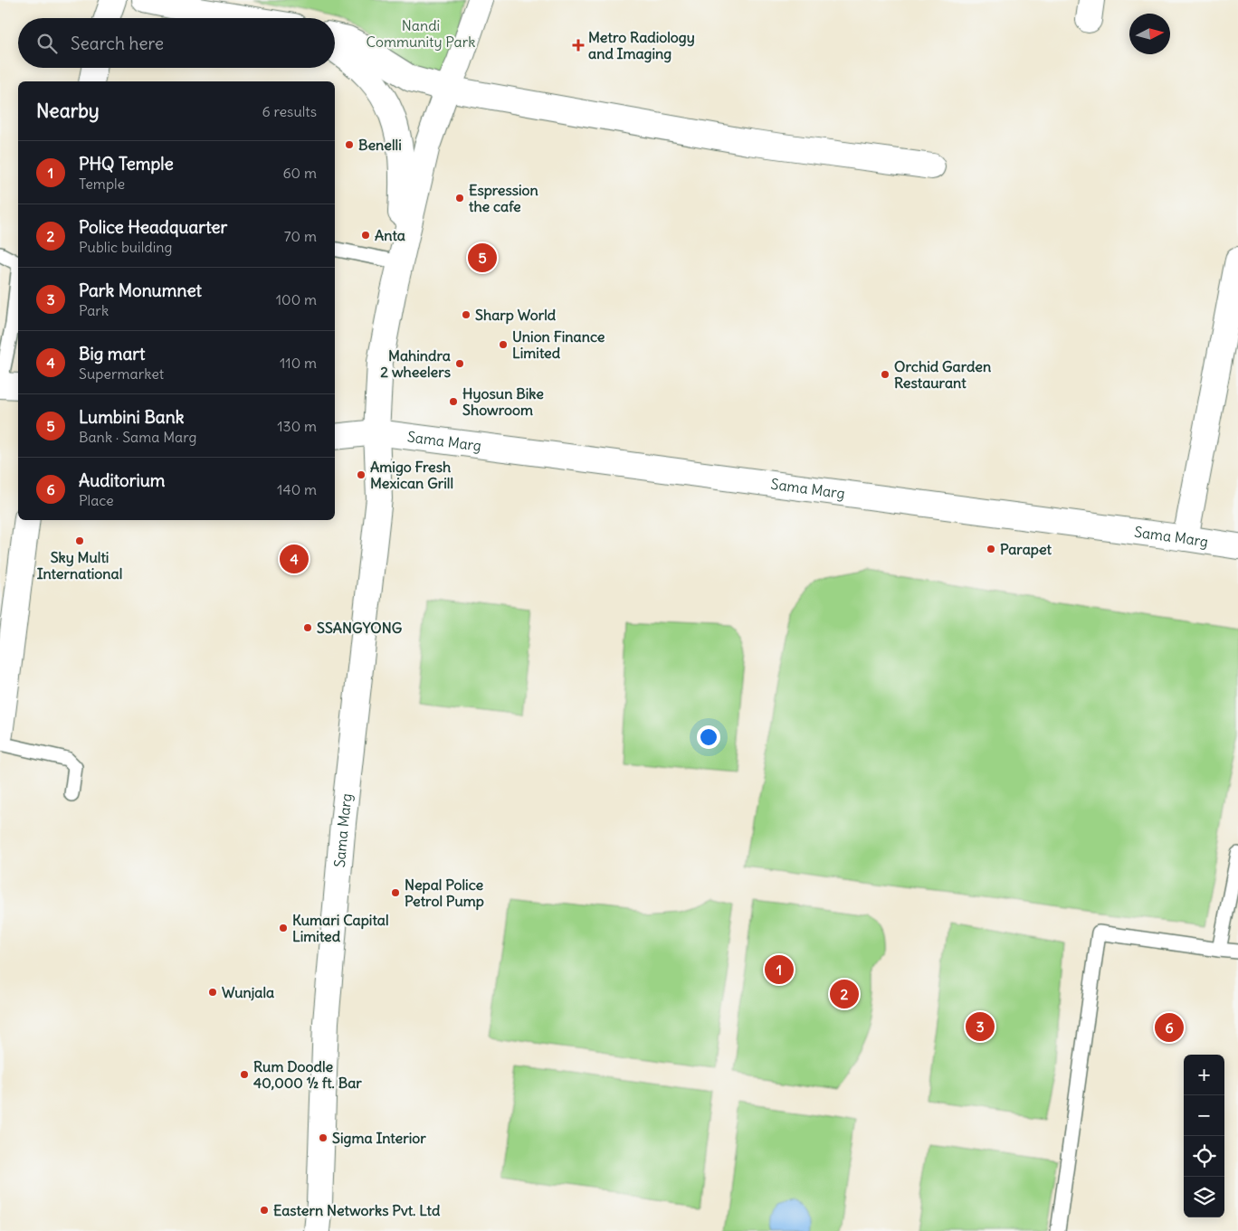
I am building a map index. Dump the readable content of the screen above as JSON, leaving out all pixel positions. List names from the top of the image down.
{
  "streets": {
    "main road": ["Sama Marg"]
  },
  "parks": ["Nandi Community Park"],
  "places": {
    "health": ["Metro Radiology and Imaging"],
    "other": [
      "Benelli",
      "Espression the cafe",
      "Anta",
      "Sharp World",
      "Union Finance Limited",
      "Mahindra 2 wheelers",
      "Orchid Garden Restaurant",
      "Hyosun Bike Showroom",
      "Amigo Fresh Mexican Grill",
      "Sky Multi International",
      "Parapet",
      "SSANGYONG",
      "Nepal Police Petrol Pump",
      "Kumari Capital Limited",
      "Wunjala",
      "Rum Doodle 40,000 ½ ft. Bar",
      "Sigma Interior",
      "Eastern Networks Pvt. Ltd"
    ]
  },
  "north": "right",
  "page": {
    "search": "Search here",
    "heading": ["Nearby", "6 results"],
    "list": [
      {
        "mark": "1",
        "name": "PHQ Temple",
        "note": "Temple",
        "value": "60 m"
      },
      {
        "mark": "2",
        "name": "Police Headquarter",
        "note": "Public building",
        "value": "70 m"
      },
      {
        "mark": "3",
        "name": "Park Monumnet",
        "note": "Park",
        "value": "100 m"
      },
      {
        "mark": "4",
        "name": "Big mart",
        "note": "Supermarket",
        "value": "110 m"
      },
      {
        "mark": "5",
        "name": "Lumbini Bank",
        "note": "Bank · Sama Marg",
        "value": "130 m"
      },
      {
        "mark": "6",
        "name": "Auditorium",
        "note": "Place",
        "value": "140 m"
      }
    ],
    "pins": [
      "5",
      "4",
      "1",
      "2",
      "3",
      "6"
    ],
    "map_buttons": ["+", "−"]
  }
}
